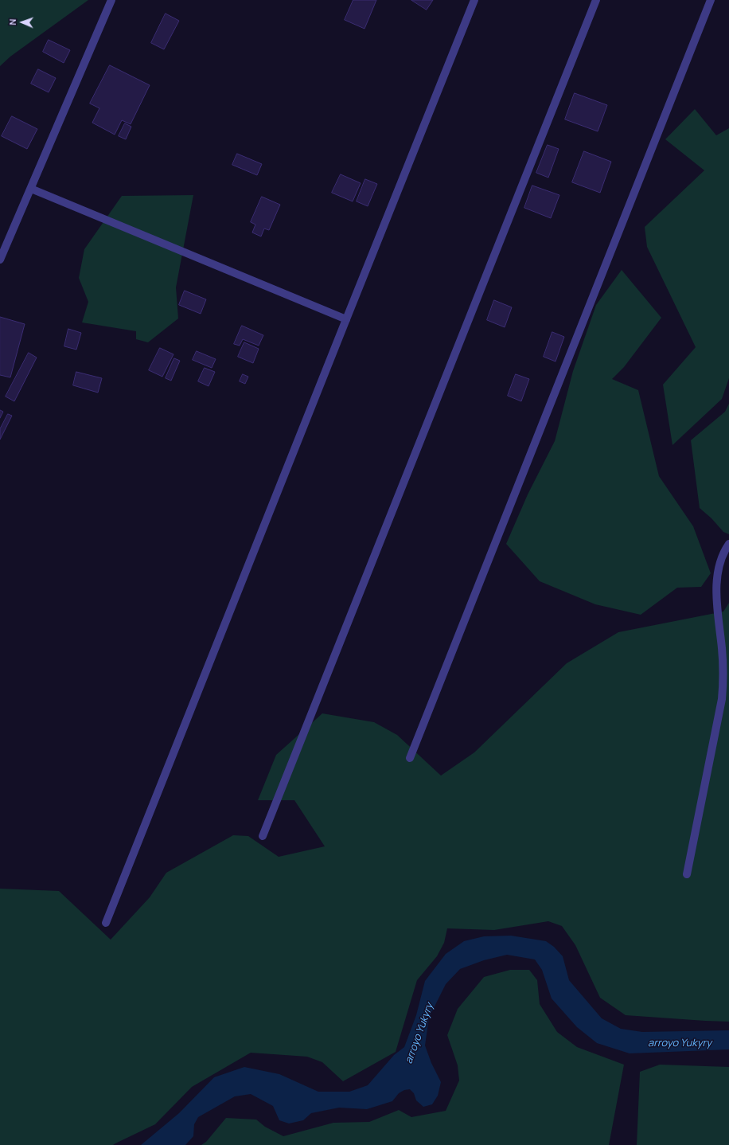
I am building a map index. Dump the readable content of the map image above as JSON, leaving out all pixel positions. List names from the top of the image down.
{
  "water": ["arroyo Yukyry"],
  "north": "left"
}
